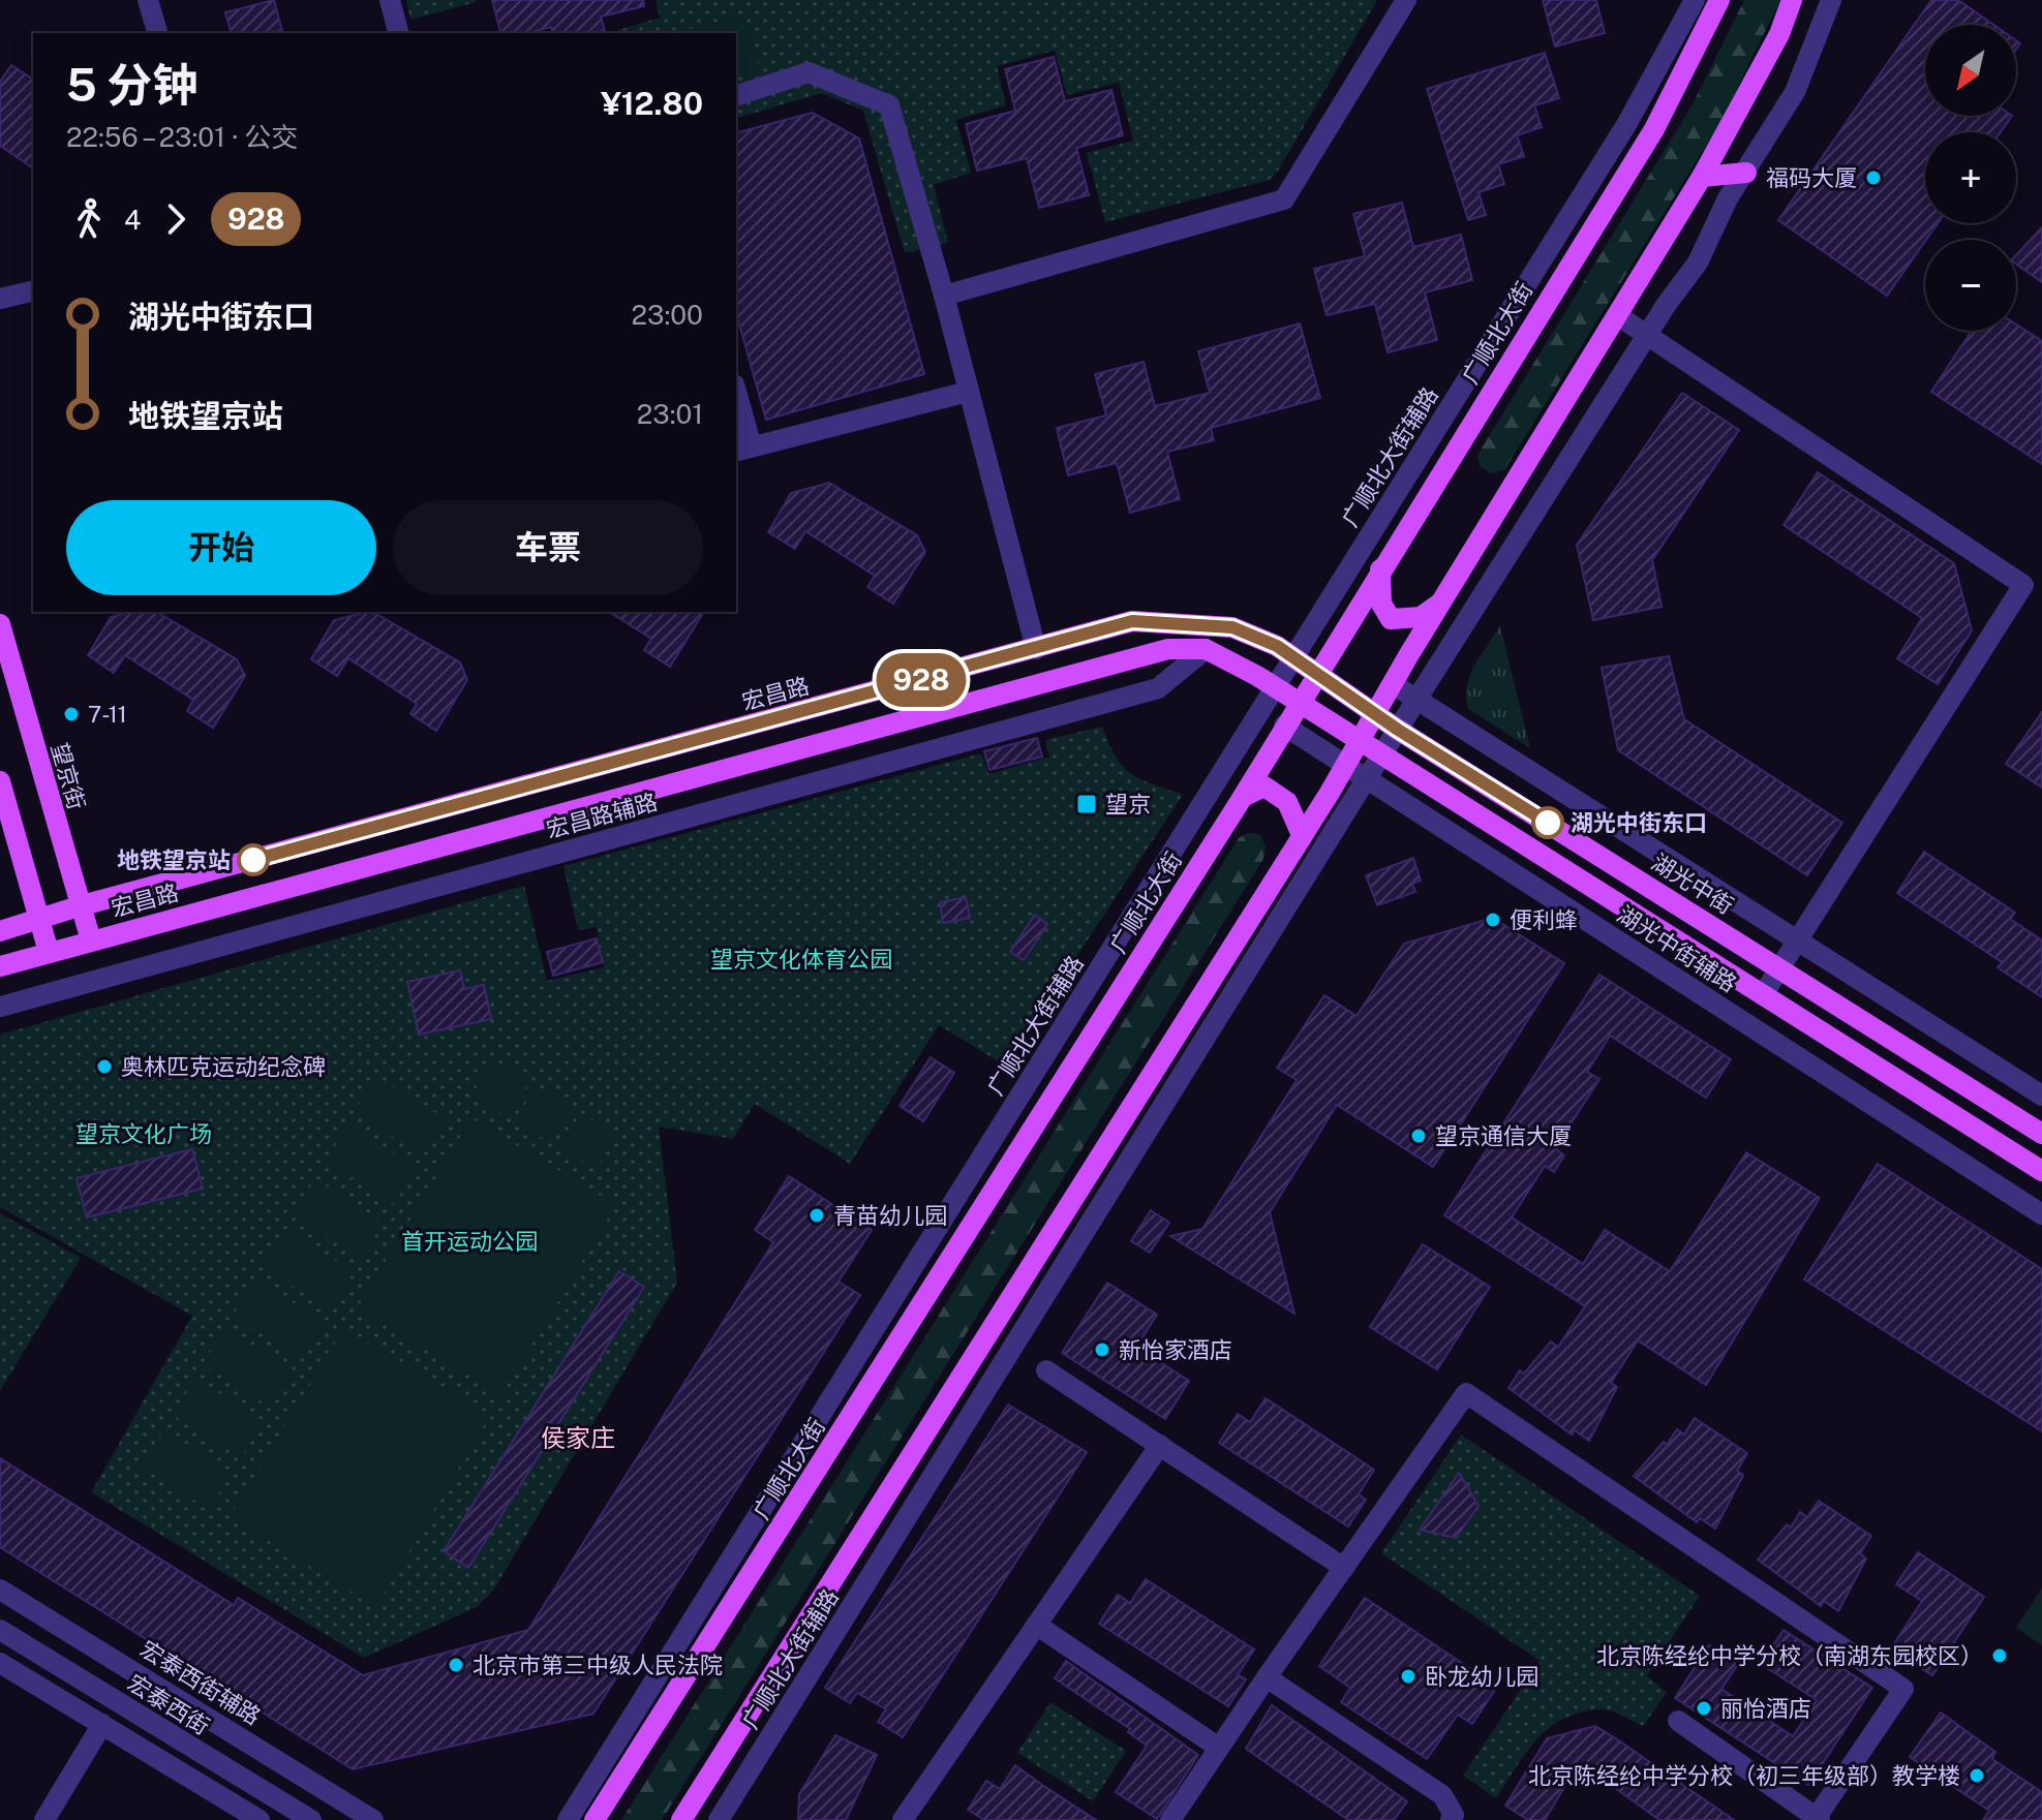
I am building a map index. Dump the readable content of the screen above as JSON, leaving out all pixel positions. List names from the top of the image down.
{
  "streets": {
    "main road": [
      "广顺北大街",
      "宏昌路",
      "望京街",
      "湖光中街"
    ],
    "street": [
      "广顺北大街辅路",
      "宏昌路辅路",
      "湖光中街辅路",
      "宏泰西街辅路",
      "宏泰西街"
    ]
  },
  "crossings": [
    ["广顺北大街", "宏昌路"],
    ["广顺北大街", "湖光中街"],
    ["广顺北大街", "湖光中街辅路"],
    ["广顺北大街辅路", "宏昌路"],
    ["广顺北大街辅路", "湖光中街"],
    ["广顺北大街辅路", "湖光中街辅路"],
    ["宏昌路", "望京街"],
    ["宏昌路", "宏昌路辅路"],
    ["宏昌路", "湖光中街"]
  ],
  "districts": ["侯家庄"],
  "parks": ["望京文化体育公园", "望京文化广场", "首开运动公园"],
  "places": {
    "other": [
      "福码大厦",
      "7-11",
      "湖光中街东口",
      "地铁望京站",
      "便利蜂",
      "奥林匹克运动纪念碑",
      "望京通信大厦",
      "青苗幼儿园",
      "新怡家酒店",
      "北京陈经纶中学分校（南湖东园校区）",
      "北京市第三中级人民法院",
      "卧龙幼儿园",
      "丽怡酒店",
      "北京陈经纶中学分校（初三年级部）教学楼"
    ],
    "transit": ["望京"]
  },
  "lines": ["bus line 928"],
  "north": "bottom left",
  "page": {
    "on_map": "928",
    "map_buttons": ["+", "−"],
    "heading": ["5 分钟", "22:56 – 23:01 · 公交", "¥12.80"],
    "legs": ["4", "928"],
    "list": [
      {
        "name": "湖光中街东口",
        "value": "23:00"
      },
      {
        "name": "地铁望京站",
        "value": "23:01"
      }
    ],
    "buttons": ["开始", "车票"]
  }
}
